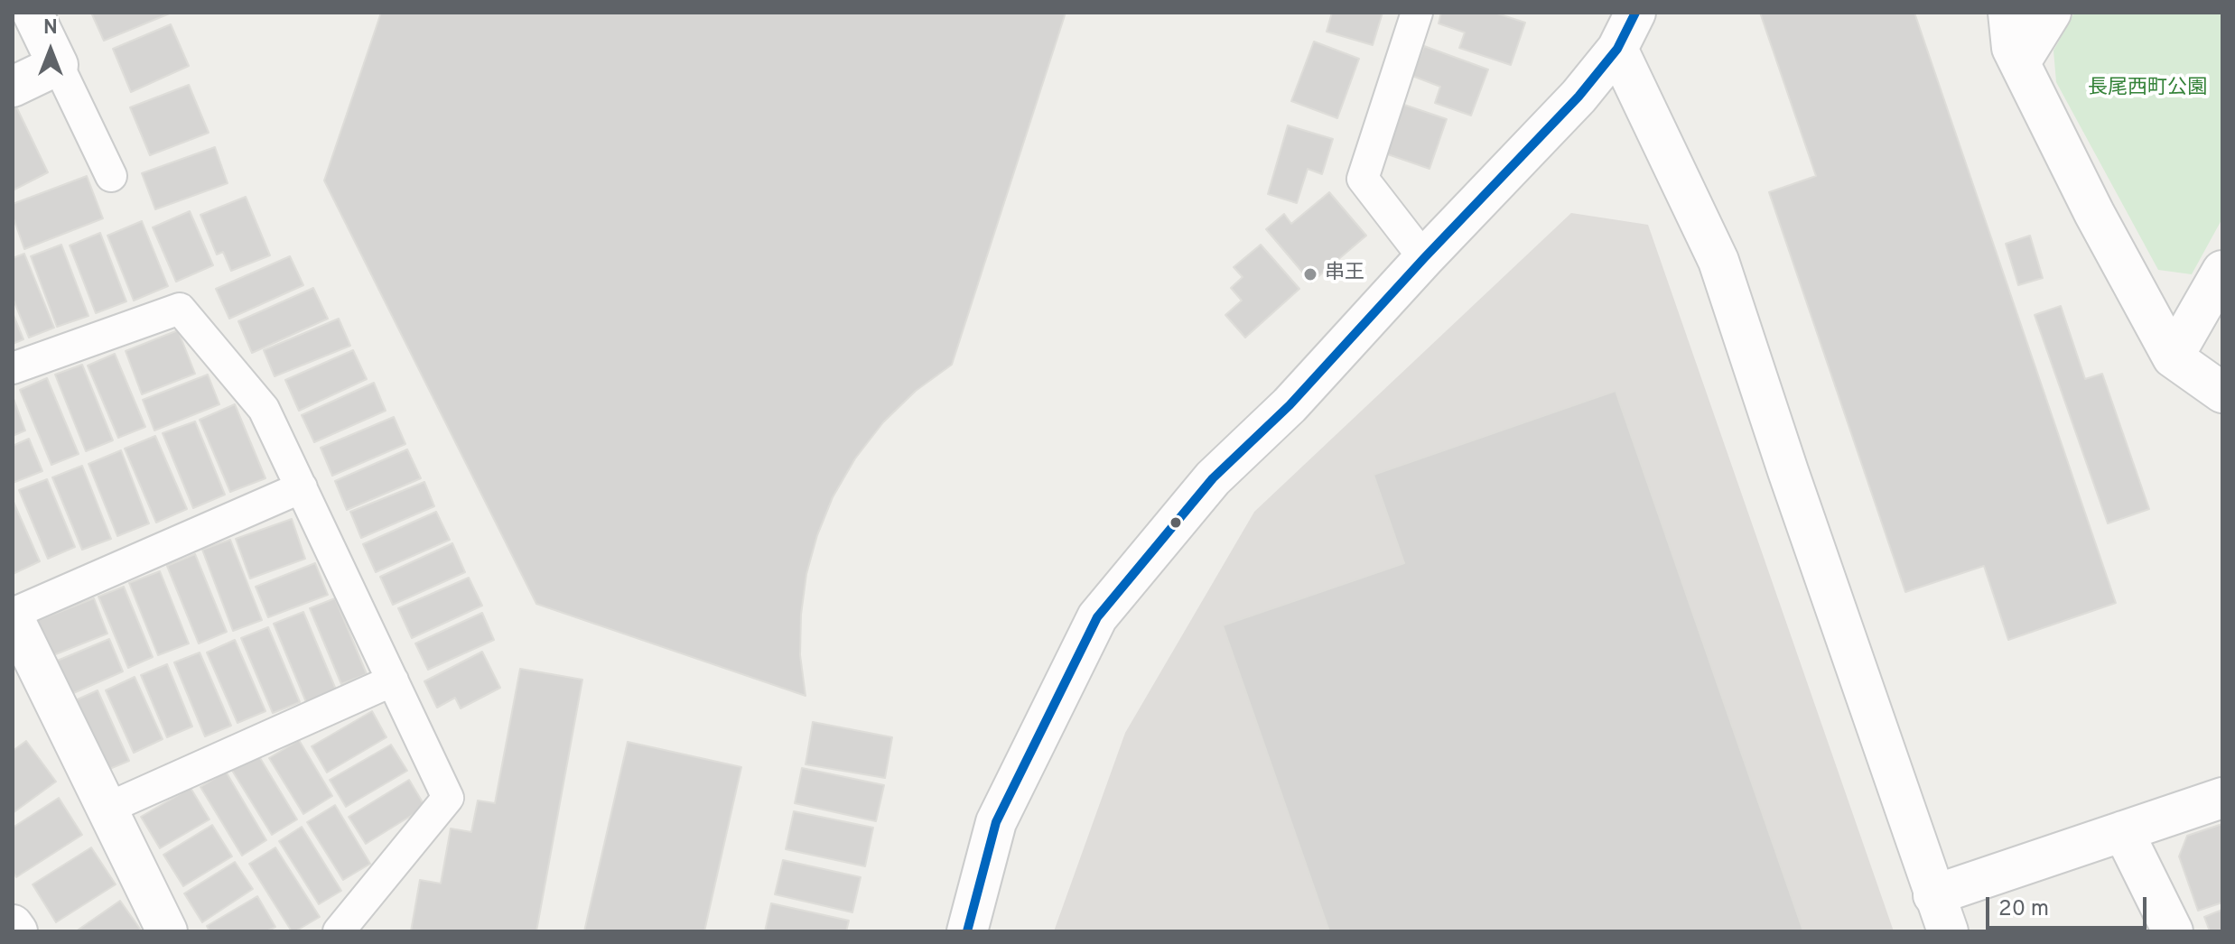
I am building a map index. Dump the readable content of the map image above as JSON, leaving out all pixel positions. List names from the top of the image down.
{
  "parks": ["長尾西町公園"],
  "places": ["串王"],
  "scale_bar": "20 m",
  "north": "top"
}
